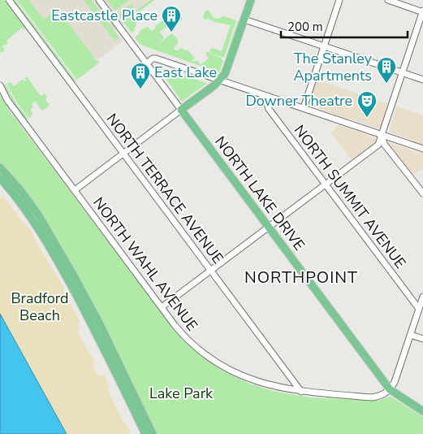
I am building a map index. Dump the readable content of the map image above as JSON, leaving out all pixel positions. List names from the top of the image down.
{
  "streets": {
    "main road": ["NORTH LAKE DRIVE"],
    "street": ["NORTH TERRACE AVENUE", "NORTH SUMMIT AVENUE", "NORTH WAHL AVENUE"]
  },
  "crossings": [
    ["NORTH TERRACE AVENUE", "NORTH WAHL AVENUE"],
    ["NORTH LAKE DRIVE", "NORTH WAHL AVENUE"]
  ],
  "districts": ["NORTHPOINT"],
  "parks": ["Bradford Beach", "Lake Park"],
  "places": {
    "building": ["Eastcastle Place", "The Stanley Apartments", "East Lake"],
    "theatre": ["Downer Theatre"]
  },
  "scale_bar": "200 m"
}
